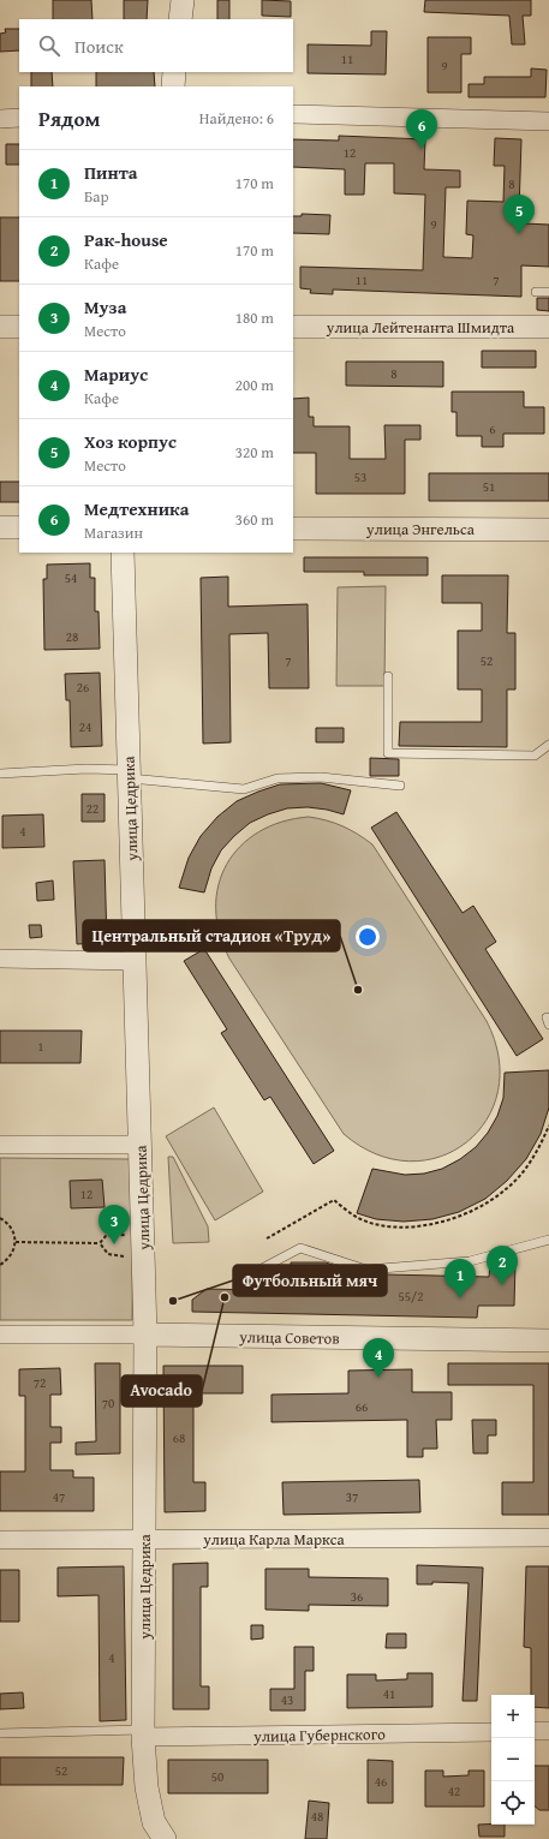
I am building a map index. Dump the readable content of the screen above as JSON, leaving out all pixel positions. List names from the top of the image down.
{
  "streets": {
    "street": [
      "улица Лейтенанта Шмидта",
      "улица Энгельса",
      "улица Цедрика",
      "улица Советов",
      "улица Карла Маркса",
      "улица Губернского"
    ]
  },
  "crossings": [
    ["улица Цедрика", "улица Советов"],
    ["улица Цедрика", "улица Карла Маркса"],
    ["улица Цедрика", "улица Губернского"]
  ],
  "places": ["Центральный стадион «Труд»", "Avocado", "Футбольный мяч"],
  "house_numbers": [
    "11",
    "9",
    "12",
    "8",
    "9",
    "11",
    "7",
    "8",
    "6",
    "53",
    "51",
    "54",
    "28",
    "7",
    "52",
    "26",
    "24",
    "22",
    "4",
    "1",
    "12",
    "55/2",
    "72",
    "70",
    "66",
    "68",
    "47",
    "37",
    "36",
    "4",
    "41",
    "43",
    "52",
    "50",
    "46",
    "42",
    "48"
  ],
  "page": {
    "search": "Поиск",
    "heading": ["Рядом", "Найдено: 6"],
    "pins": [
      "6",
      "5",
      "3",
      "2",
      "1",
      "4"
    ],
    "list": [
      {
        "mark": "1",
        "name": "Пинта",
        "note": "Бар",
        "value": "170 m"
      },
      {
        "mark": "2",
        "name": "Рак-house",
        "note": "Кафе",
        "value": "170 m"
      },
      {
        "mark": "3",
        "name": "Муза",
        "note": "Место",
        "value": "180 m"
      },
      {
        "mark": "4",
        "name": "Мариус",
        "note": "Кафе",
        "value": "200 m"
      },
      {
        "mark": "5",
        "name": "Хоз корпус",
        "note": "Место",
        "value": "320 m"
      },
      {
        "mark": "6",
        "name": "Медтехника",
        "note": "Магазин",
        "value": "360 m"
      }
    ],
    "map_buttons": ["+", "−"]
  }
}
